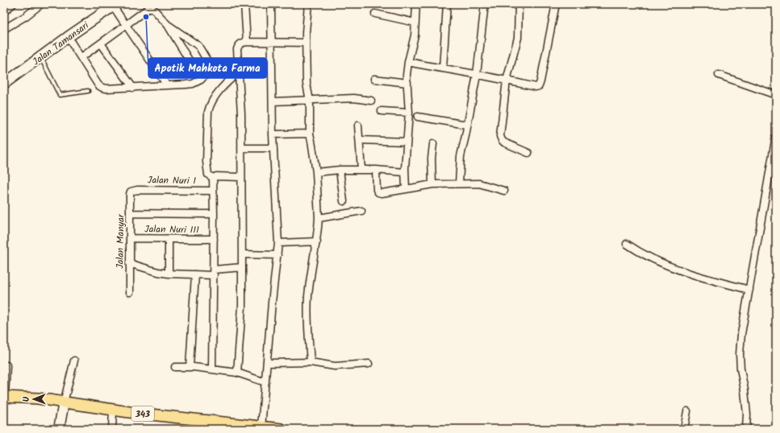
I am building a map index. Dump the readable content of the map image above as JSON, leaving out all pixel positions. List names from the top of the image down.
{
  "streets": {
    "main road": ["Jalan Tamansari", "343"],
    "street": ["Jalan Nuri I", "Jalan Nuri III", "Jalan Manyar"]
  },
  "crossings": [
    ["Jalan Nuri I", "Jalan Manyar"],
    ["Jalan Nuri III", "Jalan Manyar"]
  ],
  "places": ["Apotik Mahkota Farma"],
  "north": "left"
}
